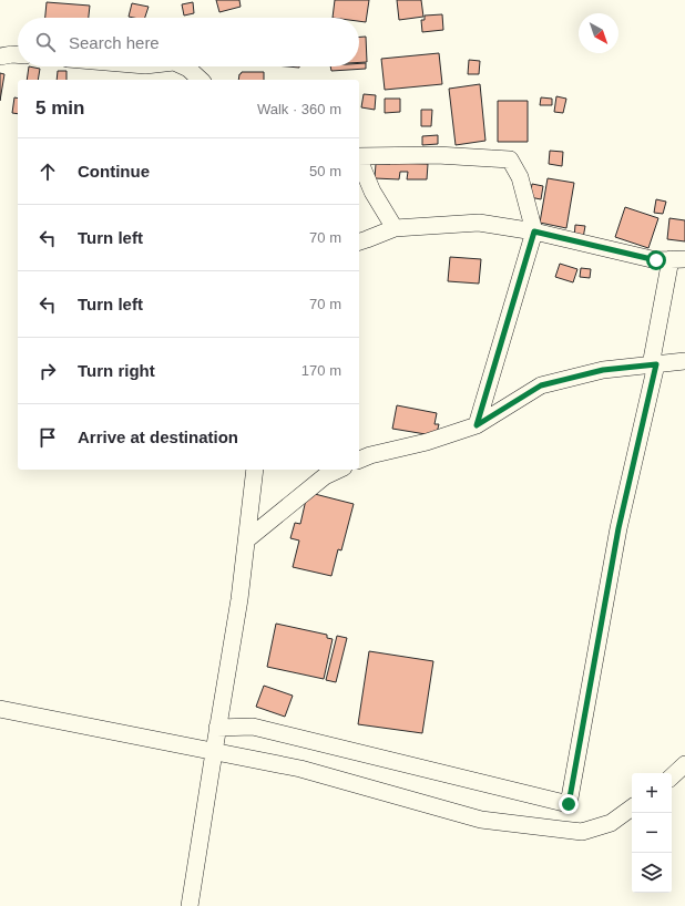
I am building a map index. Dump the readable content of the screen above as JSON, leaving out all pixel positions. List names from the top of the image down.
{
  "north": "bottom right",
  "page": {
    "search": "Search here",
    "heading": ["5 min", "Walk · 360 m"],
    "list": [
      ["Continue", "50 m"],
      ["Turn left", "70 m"],
      ["Turn left", "70 m"],
      ["Turn right", "170 m"],
      "Arrive at destination"
    ],
    "map_buttons": ["+", "−"]
  }
}
